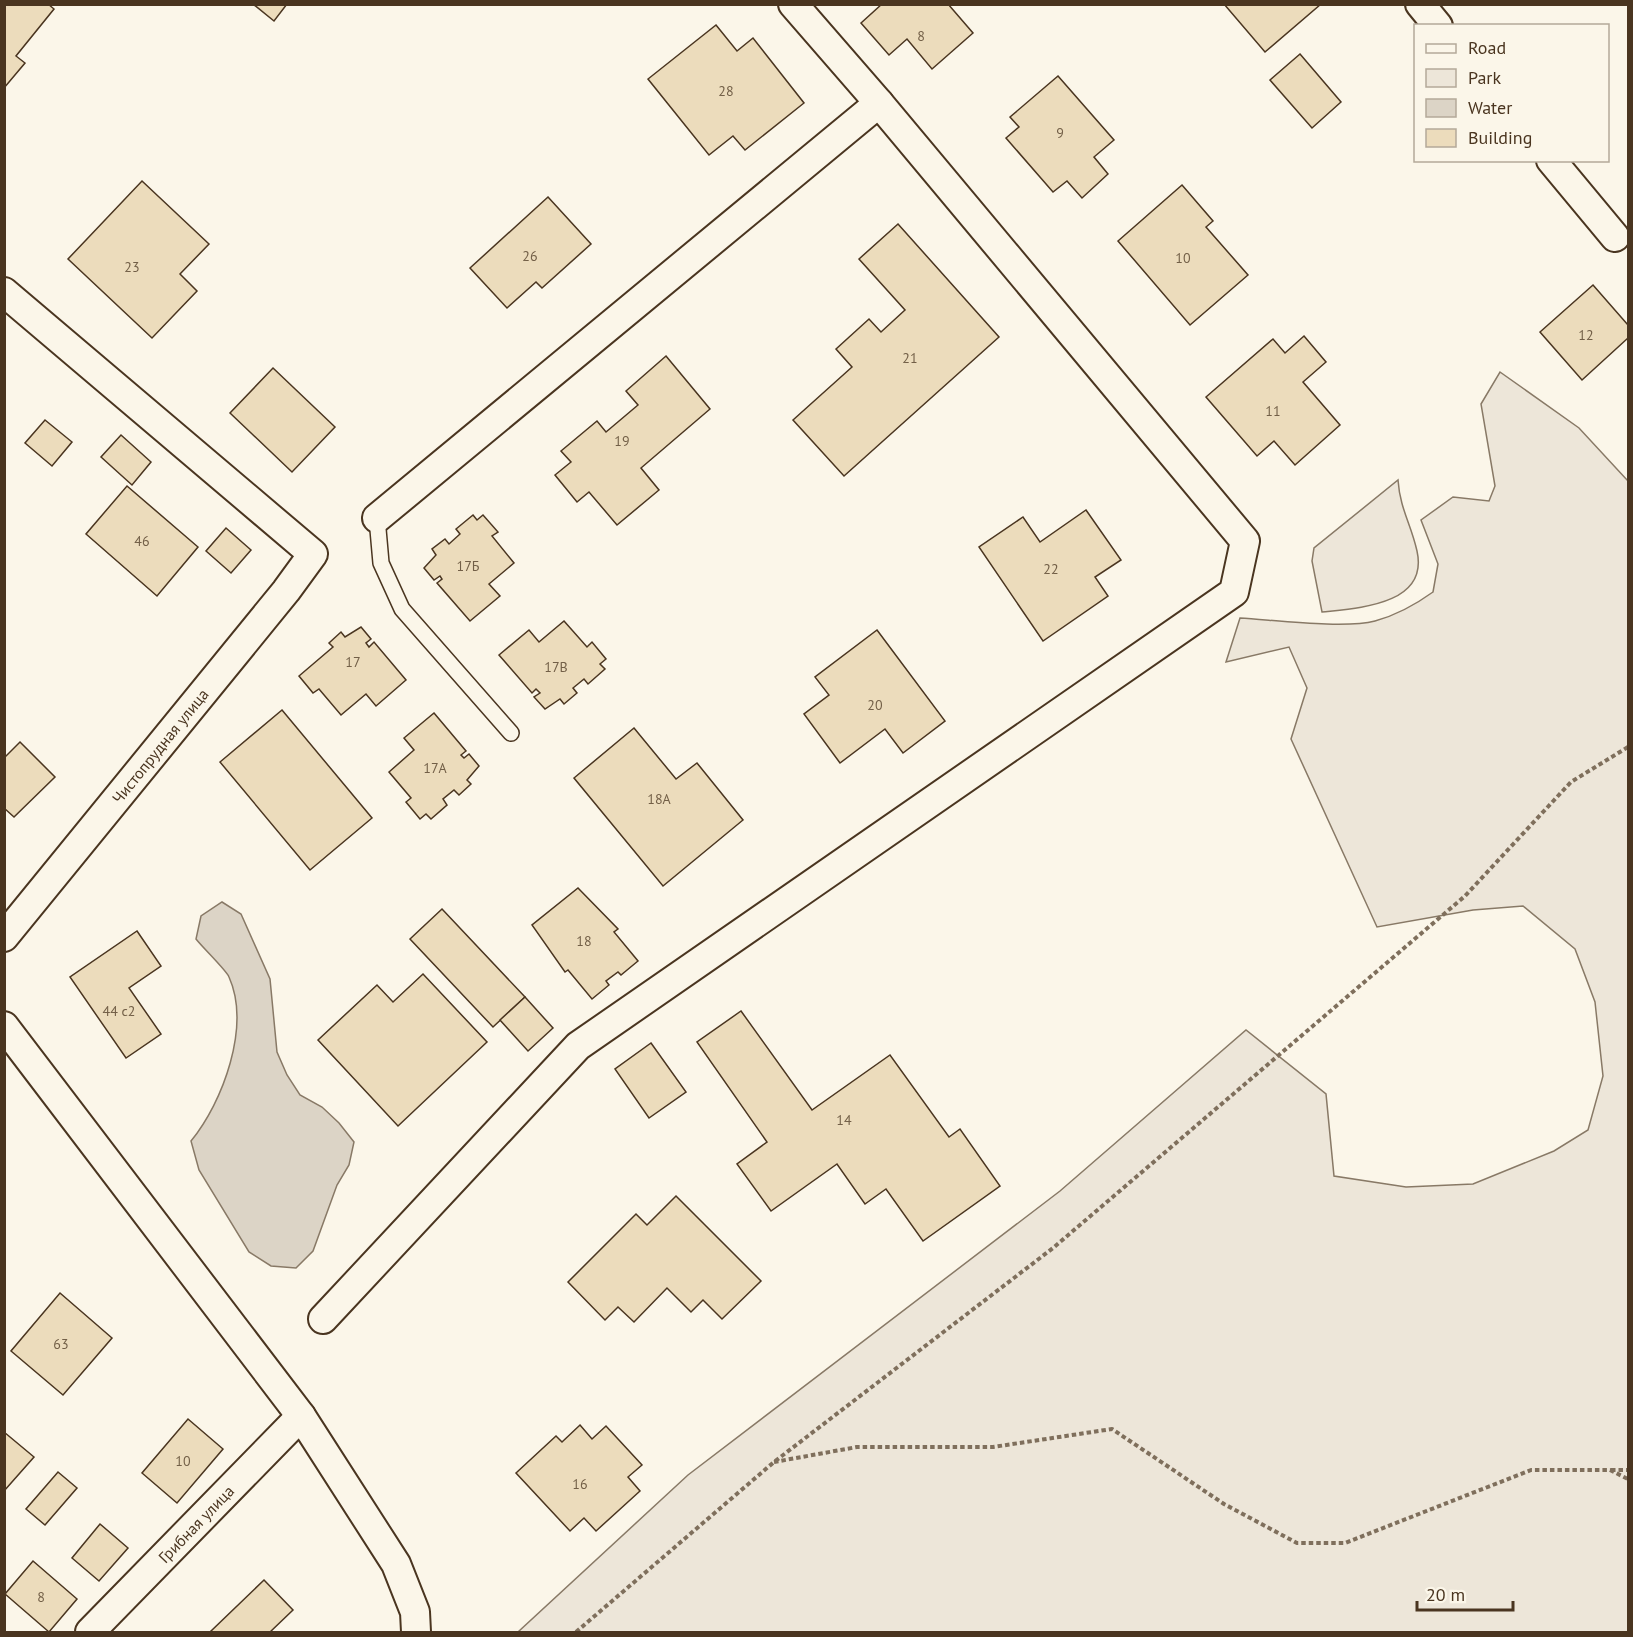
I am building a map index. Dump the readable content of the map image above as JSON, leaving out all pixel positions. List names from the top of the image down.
{
  "streets": {
    "street": ["Чистопрудная улица", "Грибная улица"]
  },
  "house_numbers": [
    "8",
    "28",
    "9",
    "26",
    "10",
    "23",
    "12",
    "21",
    "11",
    "19",
    "46",
    "17Б",
    "22",
    "17",
    "17В",
    "20",
    "17А",
    "18А",
    "18",
    "44 с2",
    "14",
    "63",
    "10",
    "16",
    "8"
  ],
  "legend": [
    "Road",
    "Park",
    "Water",
    "Building"
  ],
  "scale_bar": "20 m"
}
